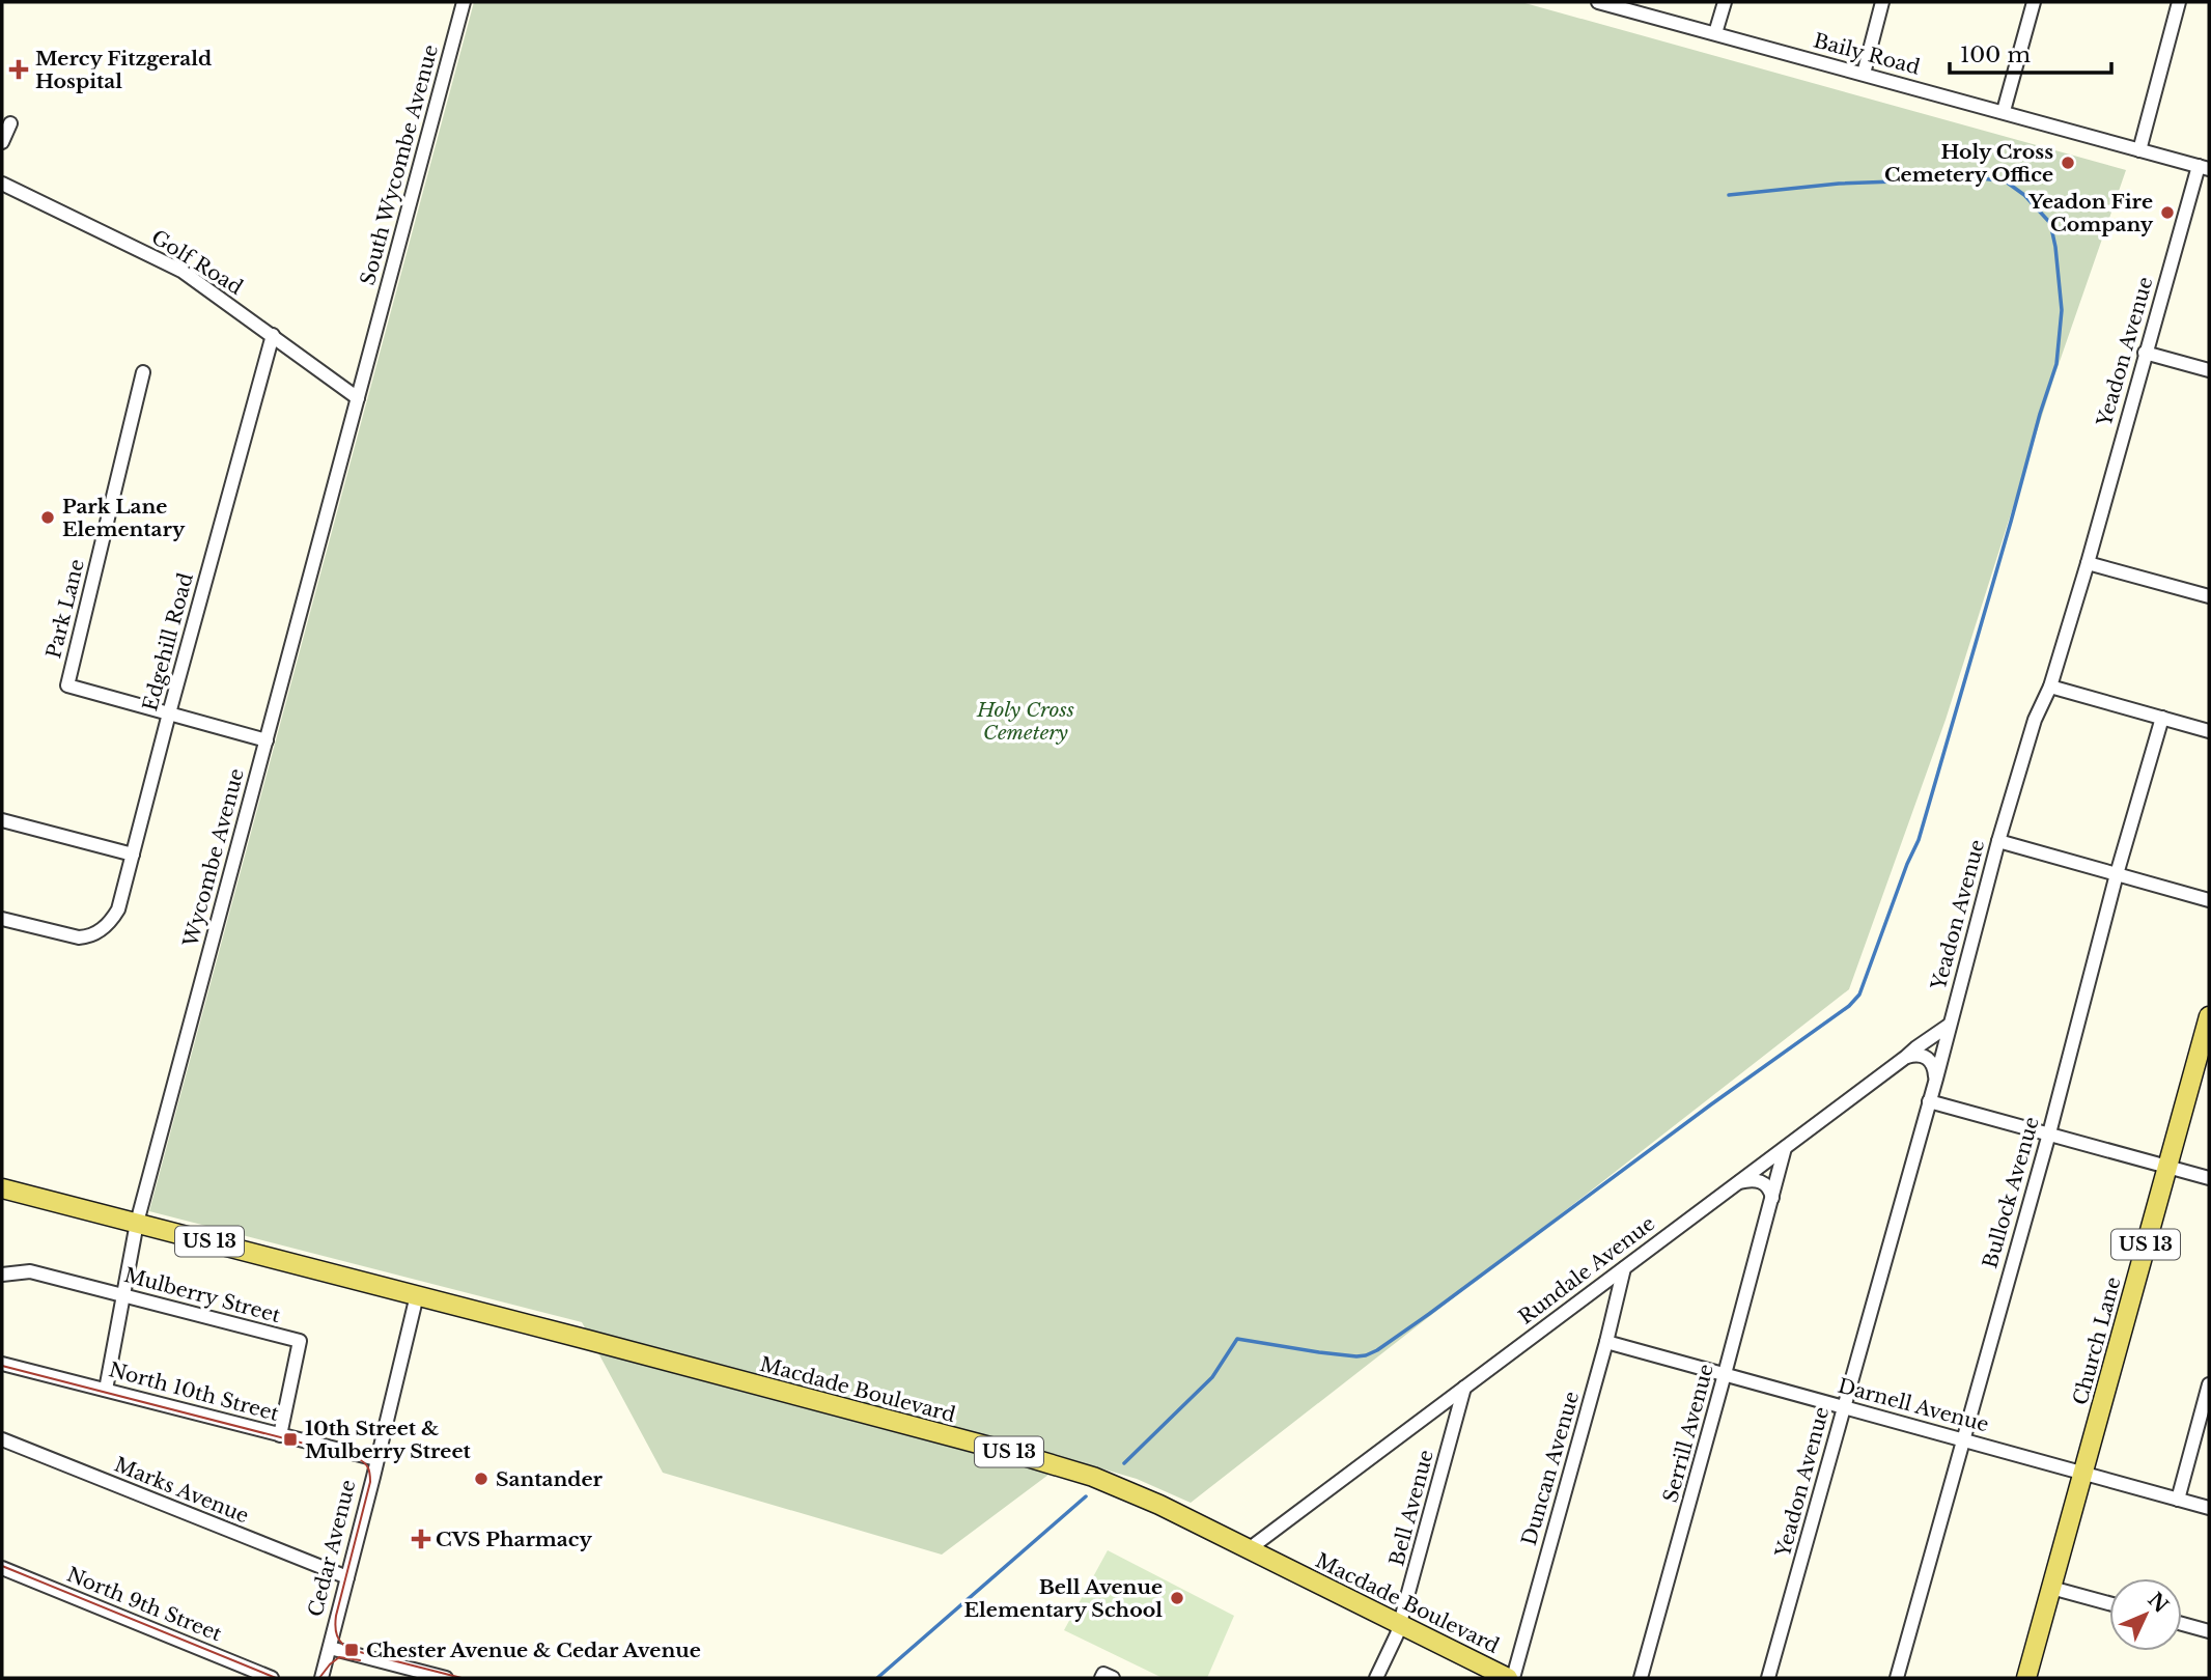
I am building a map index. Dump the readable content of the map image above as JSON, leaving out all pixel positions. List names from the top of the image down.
{
  "streets": {
    "main road": ["US 13", "Church Lane", "Macdade Boulevard"],
    "street": [
      "Baily Road",
      "South Wycombe Avenue",
      "Golf Road",
      "Yeadon Avenue",
      "Park Lane",
      "Edgehill Road",
      "Wycombe Avenue",
      "Bullock Avenue",
      "Rundale Avenue",
      "Mulberry Street",
      "North 10th Street",
      "Darnell Avenue",
      "Serrill Avenue",
      "Duncan Avenue",
      "Marks Avenue",
      "Bell Avenue",
      "Cedar Avenue",
      "North 9th Street"
    ]
  },
  "crossings": [
    ["Baily Road", "Yeadon Avenue"],
    ["South Wycombe Avenue", "Wycombe Avenue"],
    ["Golf Road", "Edgehill Road"],
    ["Golf Road", "Wycombe Avenue"],
    ["Yeadon Avenue", "Rundale Avenue"],
    ["Yeadon Avenue", "Darnell Avenue"],
    ["Park Lane", "Edgehill Road"],
    ["Wycombe Avenue", "US 13"],
    ["Wycombe Avenue", "Mulberry Street"],
    ["Wycombe Avenue", "North 10th Street"],
    ["Bullock Avenue", "Darnell Avenue"],
    ["US 13", "Macdade Boulevard"],
    ["US 13", "Cedar Avenue"],
    ["Rundale Avenue", "Macdade Boulevard"],
    ["Rundale Avenue", "Serrill Avenue"],
    ["Rundale Avenue", "Duncan Avenue"],
    ["Rundale Avenue", "Bell Avenue"],
    ["Mulberry Street", "North 10th Street"],
    ["Church Lane", "Darnell Avenue"],
    ["Macdade Boulevard", "Duncan Avenue"],
    ["Macdade Boulevard", "Bell Avenue"],
    ["Macdade Boulevard", "Cedar Avenue"],
    ["North 10th Street", "Cedar Avenue"],
    ["Darnell Avenue", "Serrill Avenue"],
    ["Darnell Avenue", "Duncan Avenue"],
    ["Marks Avenue", "Cedar Avenue"]
  ],
  "parks": ["Holy Cross Cemetery"],
  "places": {
    "health": ["Mercy Fitzgerald Hospital", "CVS Pharmacy"],
    "other": [
      "Holy Cross Cemetery Office",
      "Yeadon Fire Company",
      "Park Lane Elementary",
      "Santander",
      "Bell Avenue Elementary School"
    ],
    "transit": ["10th Street & Mulberry Street", "Chester Avenue & Cedar Avenue"]
  },
  "scale_bar": "100 m",
  "north": "top right"
}
